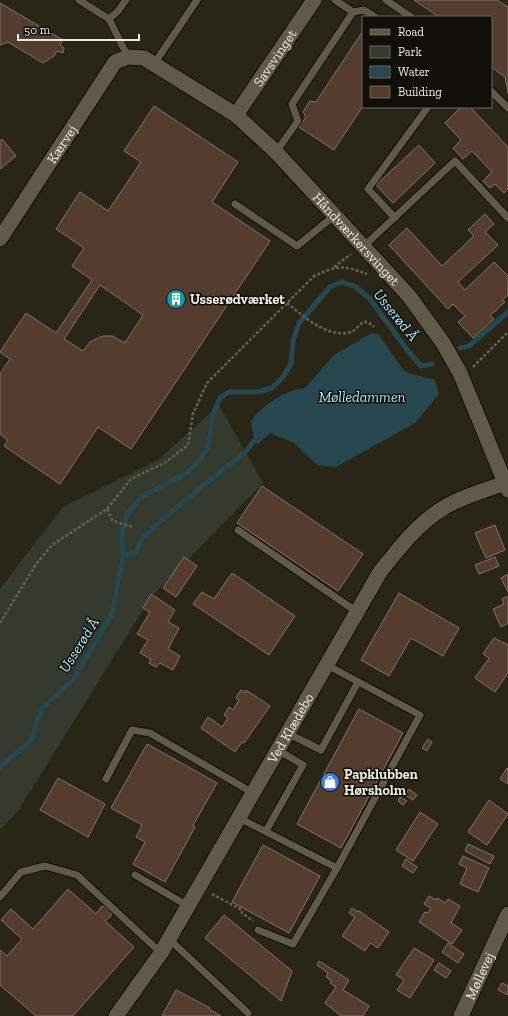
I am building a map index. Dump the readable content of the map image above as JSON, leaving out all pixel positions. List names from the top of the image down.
{
  "streets": {
    "street": [
      "Savsvinget",
      "Kærvej",
      "Håndværkersvinget",
      "Ved Klædebo",
      "Møllevej"
    ]
  },
  "crossings": [
    ["Savsvinget", "Håndværkersvinget"],
    ["Kærvej", "Håndværkersvinget"],
    ["Håndværkersvinget", "Ved Klædebo"]
  ],
  "water": ["Usserød Å", "Mølledammen"],
  "places": {
    "building": ["Usserødværket"],
    "shop": ["Papklubben Hørsholm"]
  },
  "legend": [
    "Road",
    "Park",
    "Water",
    "Building"
  ],
  "scale_bar": "50 m"
}
